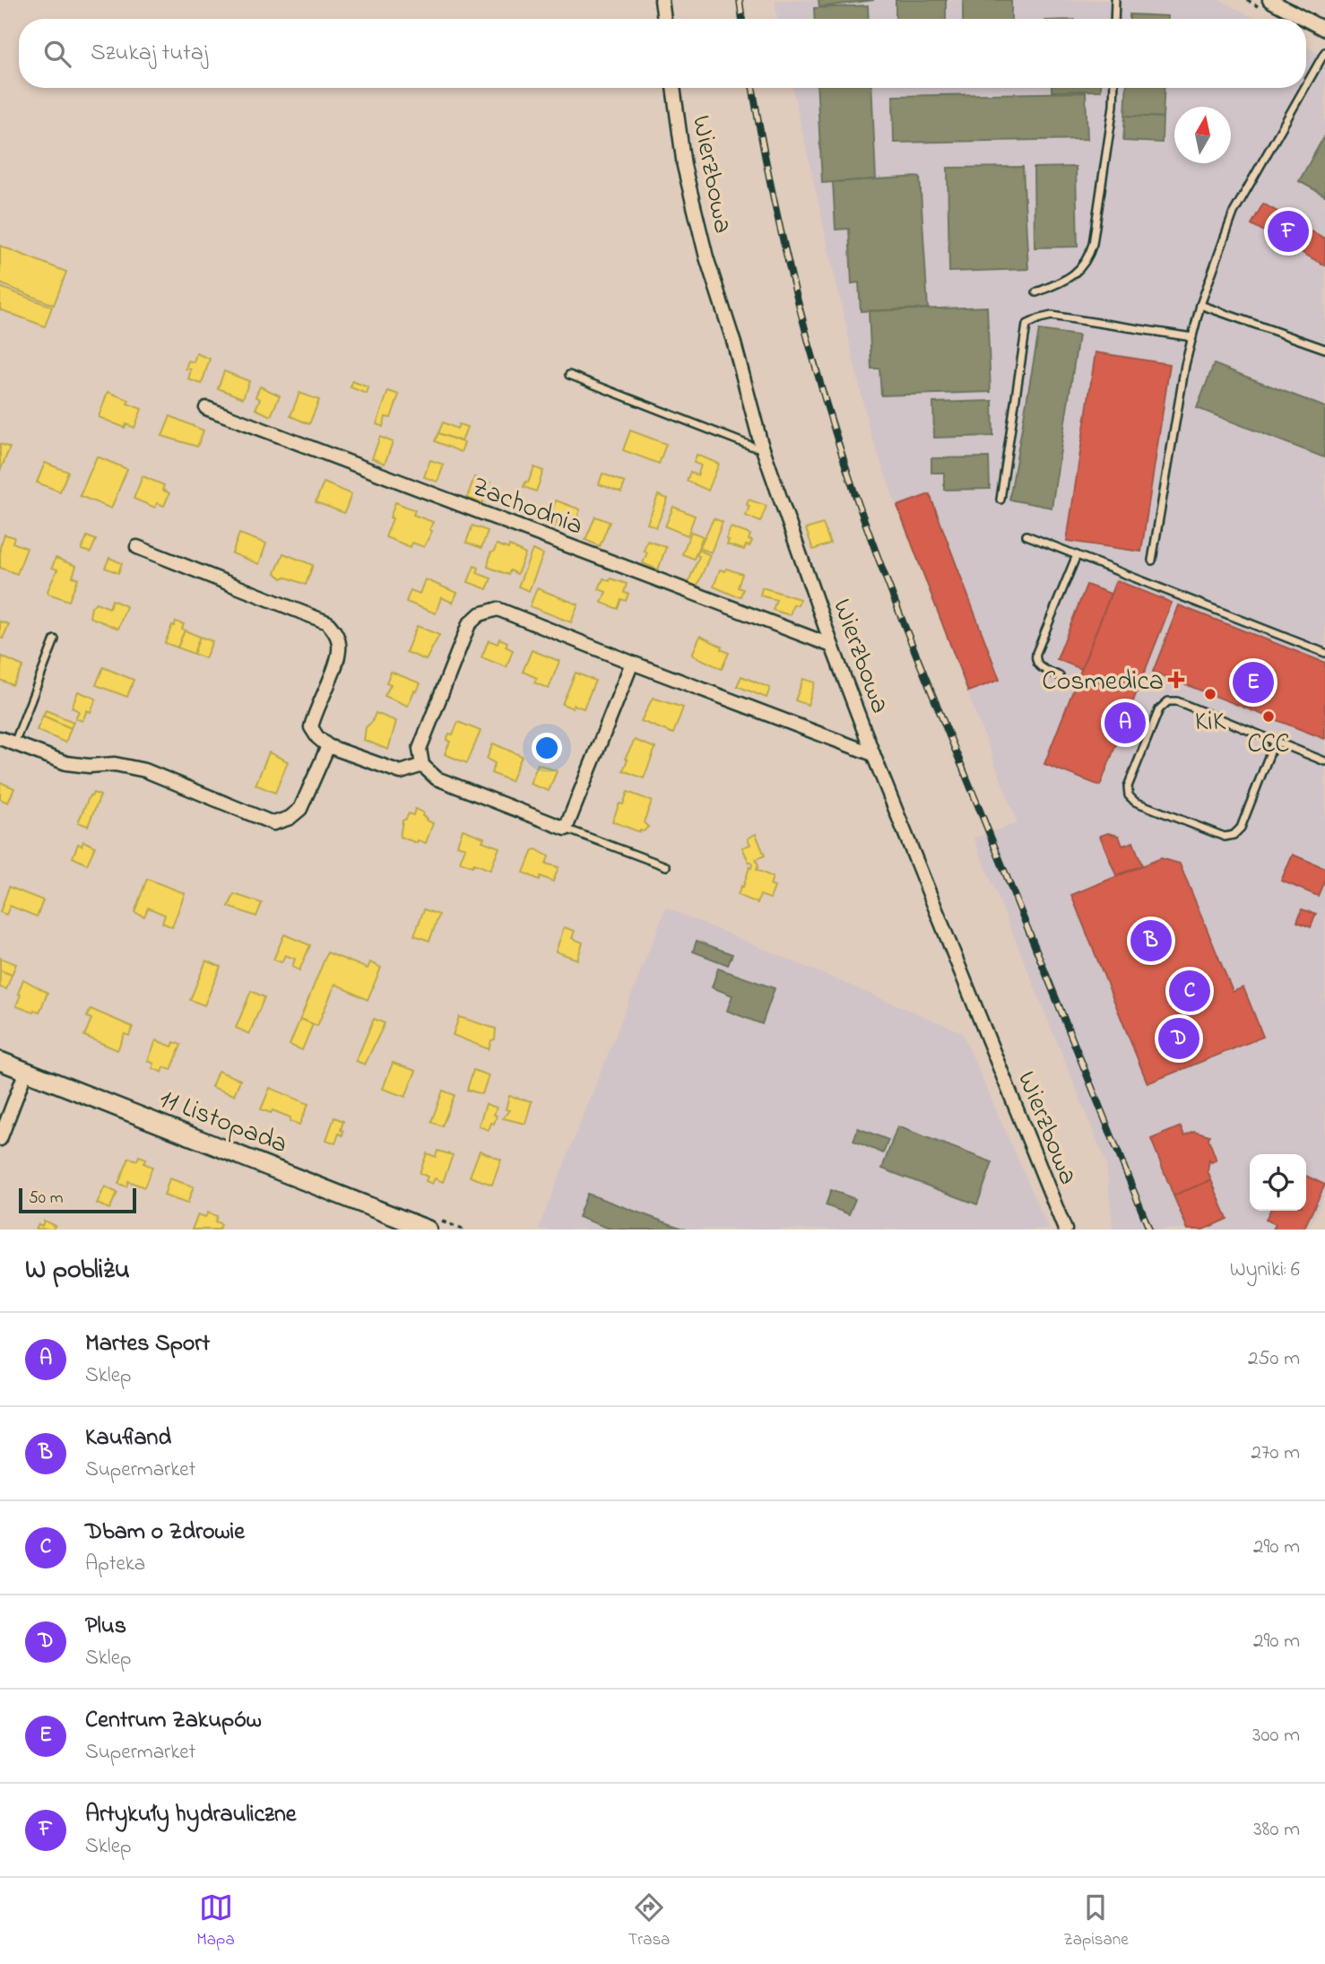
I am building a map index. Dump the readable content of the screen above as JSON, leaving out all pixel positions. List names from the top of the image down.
{
  "streets": {
    "main road": ["11 Listopada"],
    "street": ["Wierzbowa", "Zachodnia"]
  },
  "crossings": [
    ["Wierzbowa", "Zachodnia"]
  ],
  "places": {
    "health": ["Cosmedica"],
    "other": ["KiK", "CCC"]
  },
  "scale_bar": "50 m",
  "north": "top",
  "page": {
    "search": "Szukaj tutaj",
    "pins": [
      "F",
      "E",
      "A",
      "B",
      "C",
      "D"
    ],
    "scale": "50 m",
    "heading": ["W pobliżu", "Wyniki: 6"],
    "list": [
      {
        "mark": "A",
        "name": "Martes Sport",
        "note": "Sklep",
        "value": "250 m"
      },
      {
        "mark": "B",
        "name": "Kaufland",
        "note": "Supermarket",
        "value": "270 m"
      },
      {
        "mark": "C",
        "name": "Dbam o Zdrowie",
        "note": "Apteka",
        "value": "290 m"
      },
      {
        "mark": "D",
        "name": "Plus",
        "note": "Sklep",
        "value": "290 m"
      },
      {
        "mark": "E",
        "name": "Centrum Zakupów",
        "note": "Supermarket",
        "value": "300 m"
      },
      {
        "mark": "F",
        "name": "Artykuły hydrauliczne",
        "note": "Sklep",
        "value": "380 m"
      }
    ],
    "nav": ["Mapa", "Trasa", "Zapisane"]
  }
}
